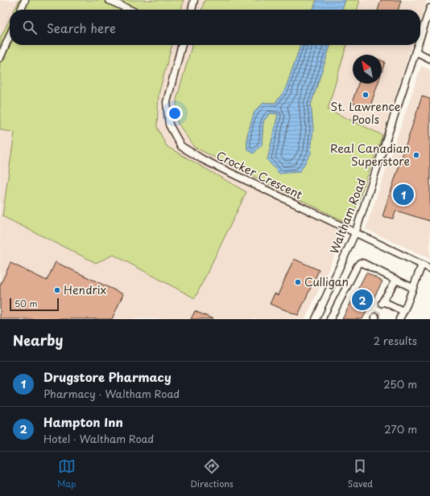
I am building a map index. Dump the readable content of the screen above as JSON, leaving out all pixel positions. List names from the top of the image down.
{
  "streets": {
    "street": ["Crocker Crescent", "Waltham Road"]
  },
  "crossings": [
    ["Crocker Crescent", "Waltham Road"]
  ],
  "places": [
    "St. Lawrence Pools",
    "Real Canadian Superstore",
    "Culligan",
    "Hendrix"
  ],
  "scale_bar": "50 m",
  "north": "top left",
  "page": {
    "search": "Search here",
    "pins": ["1", "2"],
    "scale": "50 m",
    "heading": ["Nearby", "2 results"],
    "list": [
      {
        "mark": "1",
        "name": "Drugstore Pharmacy",
        "note": "Pharmacy · Waltham Road",
        "value": "250 m"
      },
      {
        "mark": "2",
        "name": "Hampton Inn",
        "note": "Hotel · Waltham Road",
        "value": "270 m"
      }
    ],
    "nav": ["Map", "Directions", "Saved"]
  }
}
